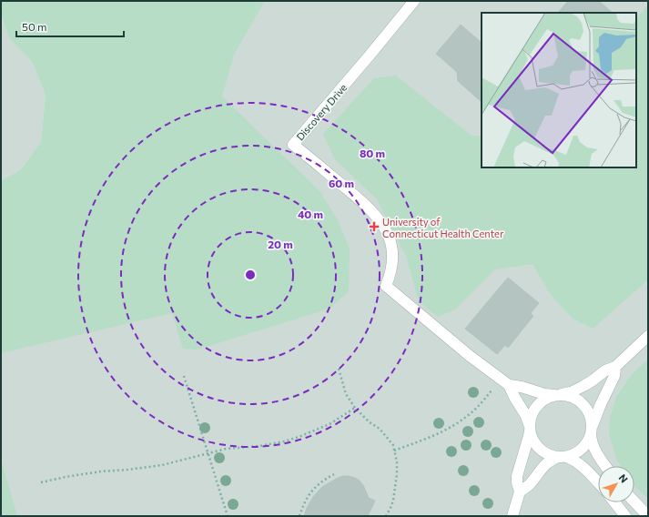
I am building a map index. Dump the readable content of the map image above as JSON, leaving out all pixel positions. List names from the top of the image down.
{
  "streets": {
    "street": ["Discovery Drive"]
  },
  "places": {
    "health": ["University of Connecticut Health Center"]
  },
  "scale_bar": "50 m",
  "north": "top right",
  "rings": [
    "80 m",
    "60 m",
    "40 m",
    "20 m"
  ]
}
